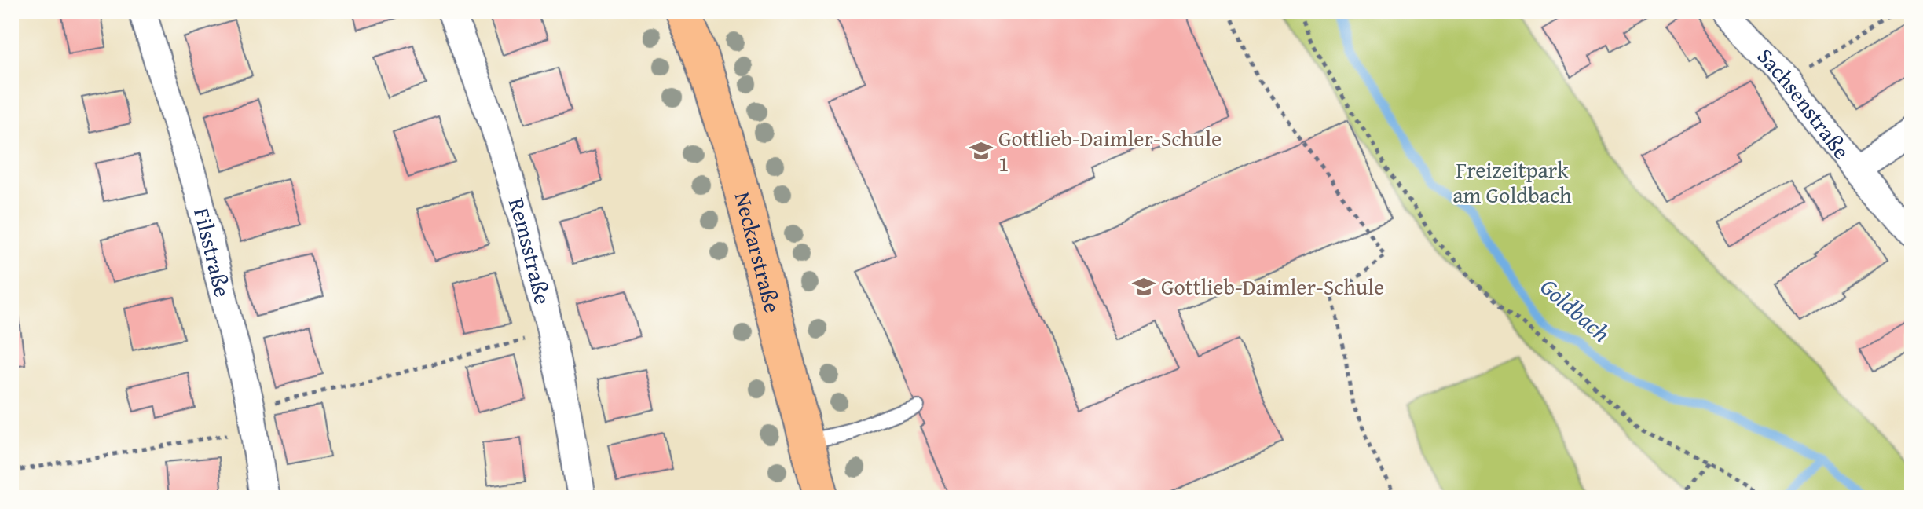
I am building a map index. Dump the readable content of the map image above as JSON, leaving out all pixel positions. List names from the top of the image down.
{
  "streets": {
    "main road": ["Neckarstraße"],
    "street": ["Sachsenstraße", "Remsstraße", "Filsstraße"]
  },
  "water": ["Goldbach"],
  "parks": ["Freizeitpark am Goldbach"],
  "places": {
    "school or university": ["Gottlieb-Daimler-Schule 1", "Gottlieb-Daimler-Schule"]
  }
}
